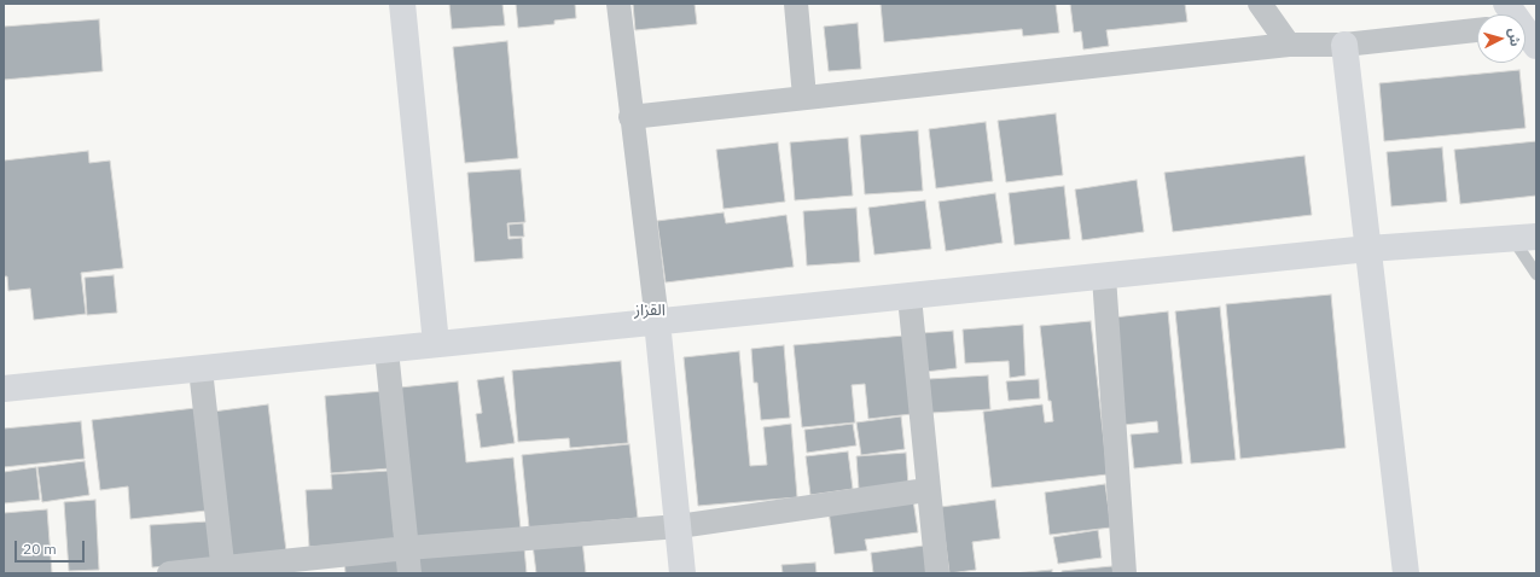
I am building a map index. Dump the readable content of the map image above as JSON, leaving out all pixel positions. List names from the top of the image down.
{
  "districts": ["القزاز"],
  "scale_bar": "20 m",
  "north": "right"
}
